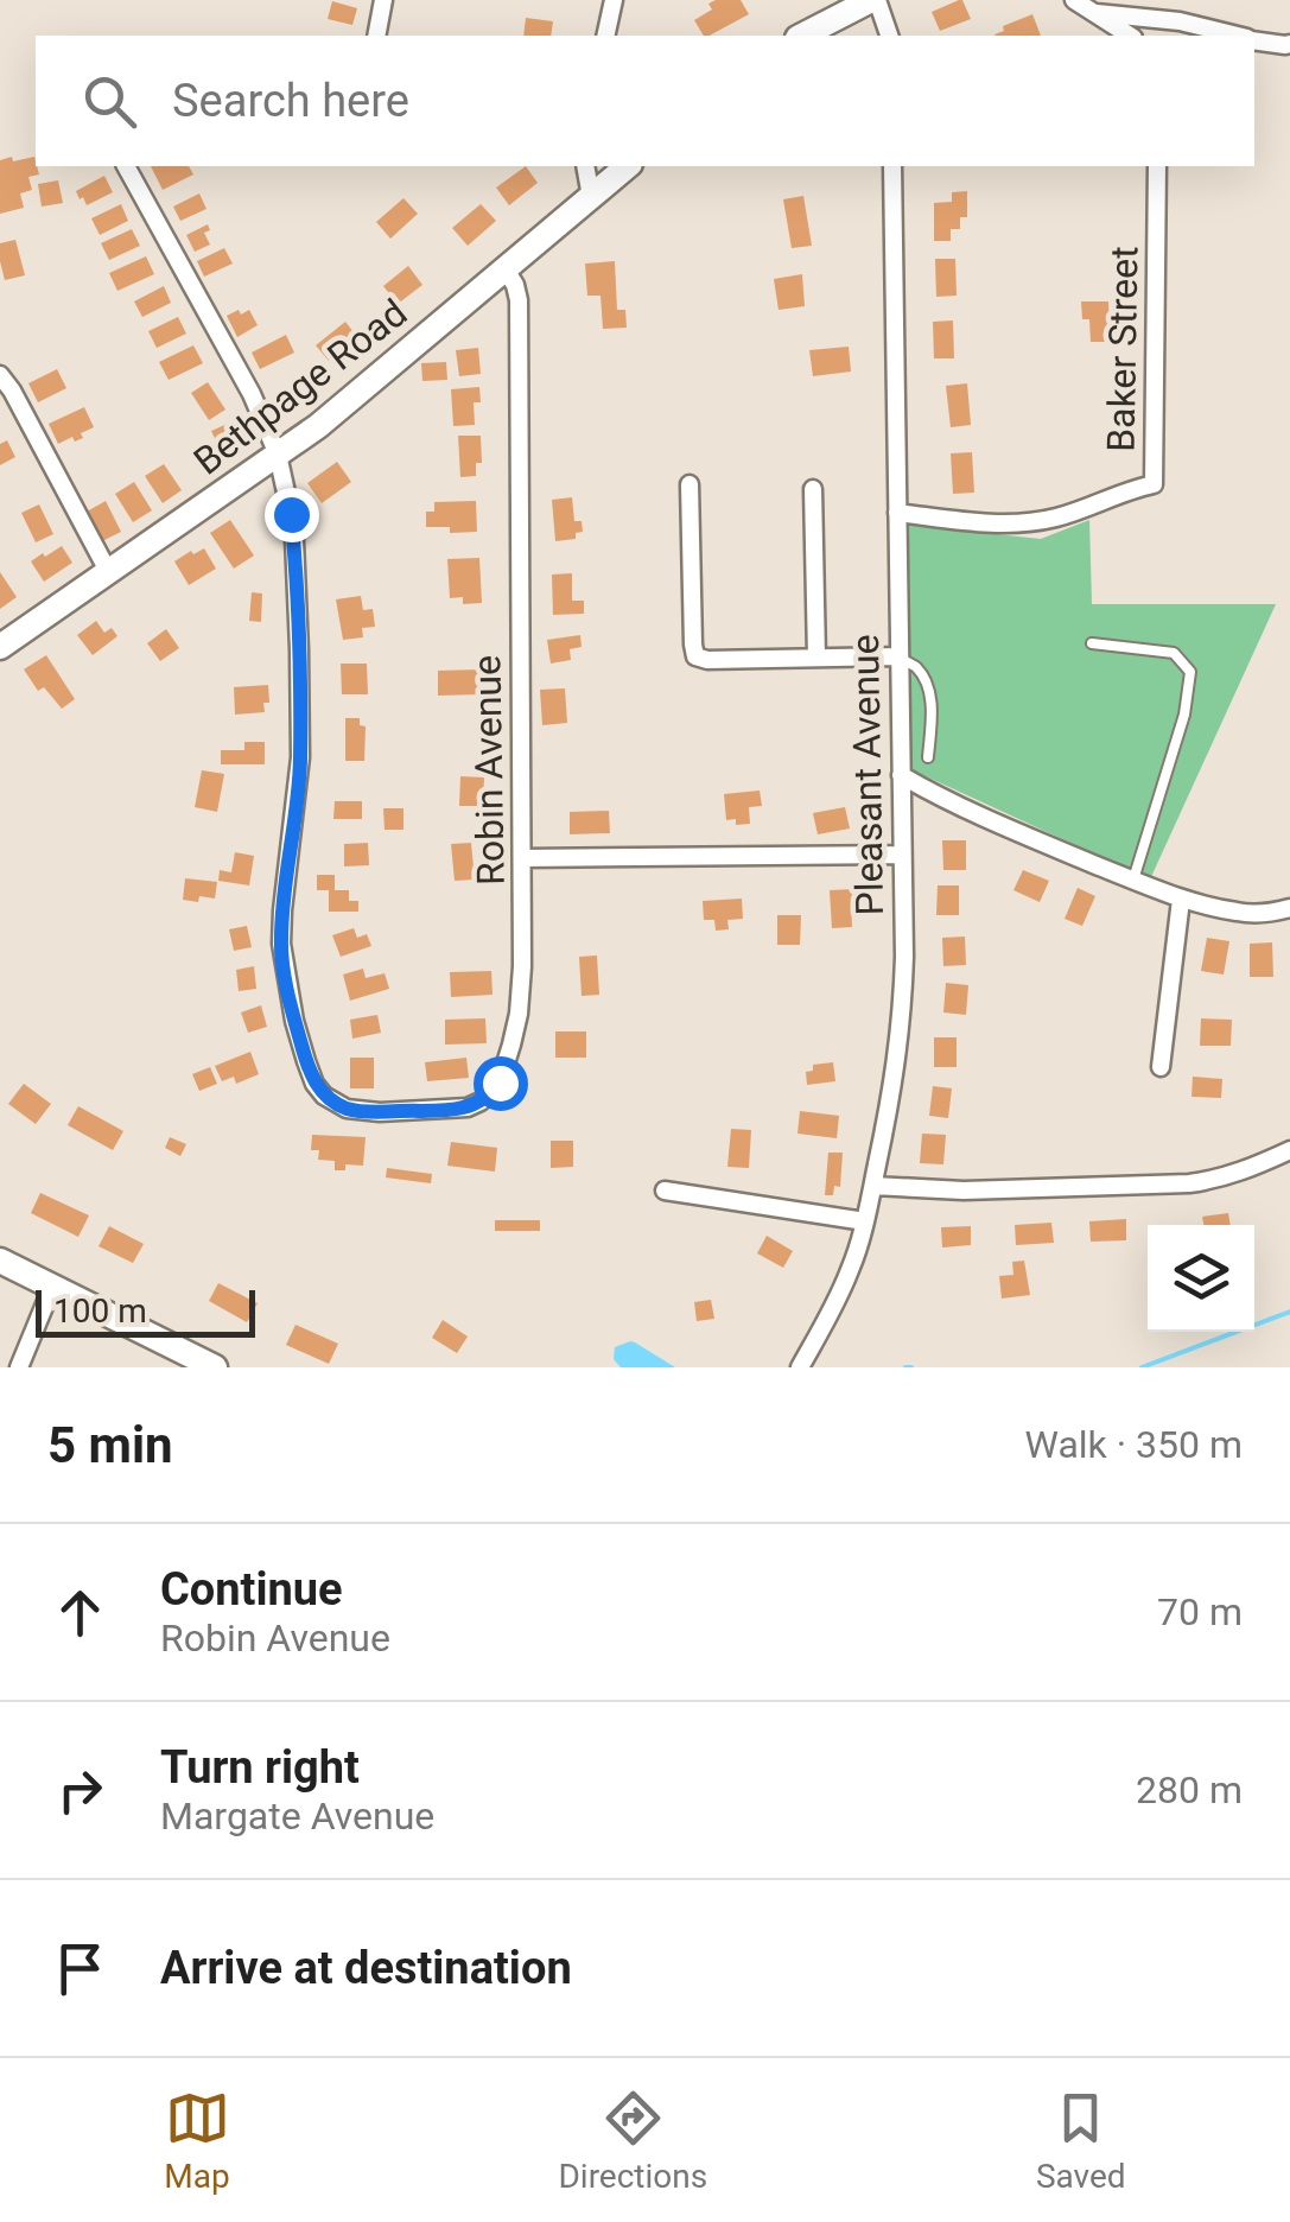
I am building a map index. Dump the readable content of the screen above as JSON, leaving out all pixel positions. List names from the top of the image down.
{
  "streets": {
    "street": [
      "Baker Street",
      "Bethpage Road",
      "Robin Avenue",
      "Pleasant Avenue"
    ]
  },
  "crossings": [
    ["Baker Street", "Pleasant Avenue"],
    ["Bethpage Road", "Robin Avenue"]
  ],
  "scale_bar": "100 m",
  "page": {
    "search": "Search here",
    "scale": "100 m",
    "heading": ["5 min", "Walk · 350 m"],
    "list": [
      ["Continue", "Robin Avenue", "70 m"],
      ["Turn right", "Margate Avenue", "280 m"],
      "Arrive at destination"
    ],
    "nav": ["Map", "Directions", "Saved"]
  }
}
